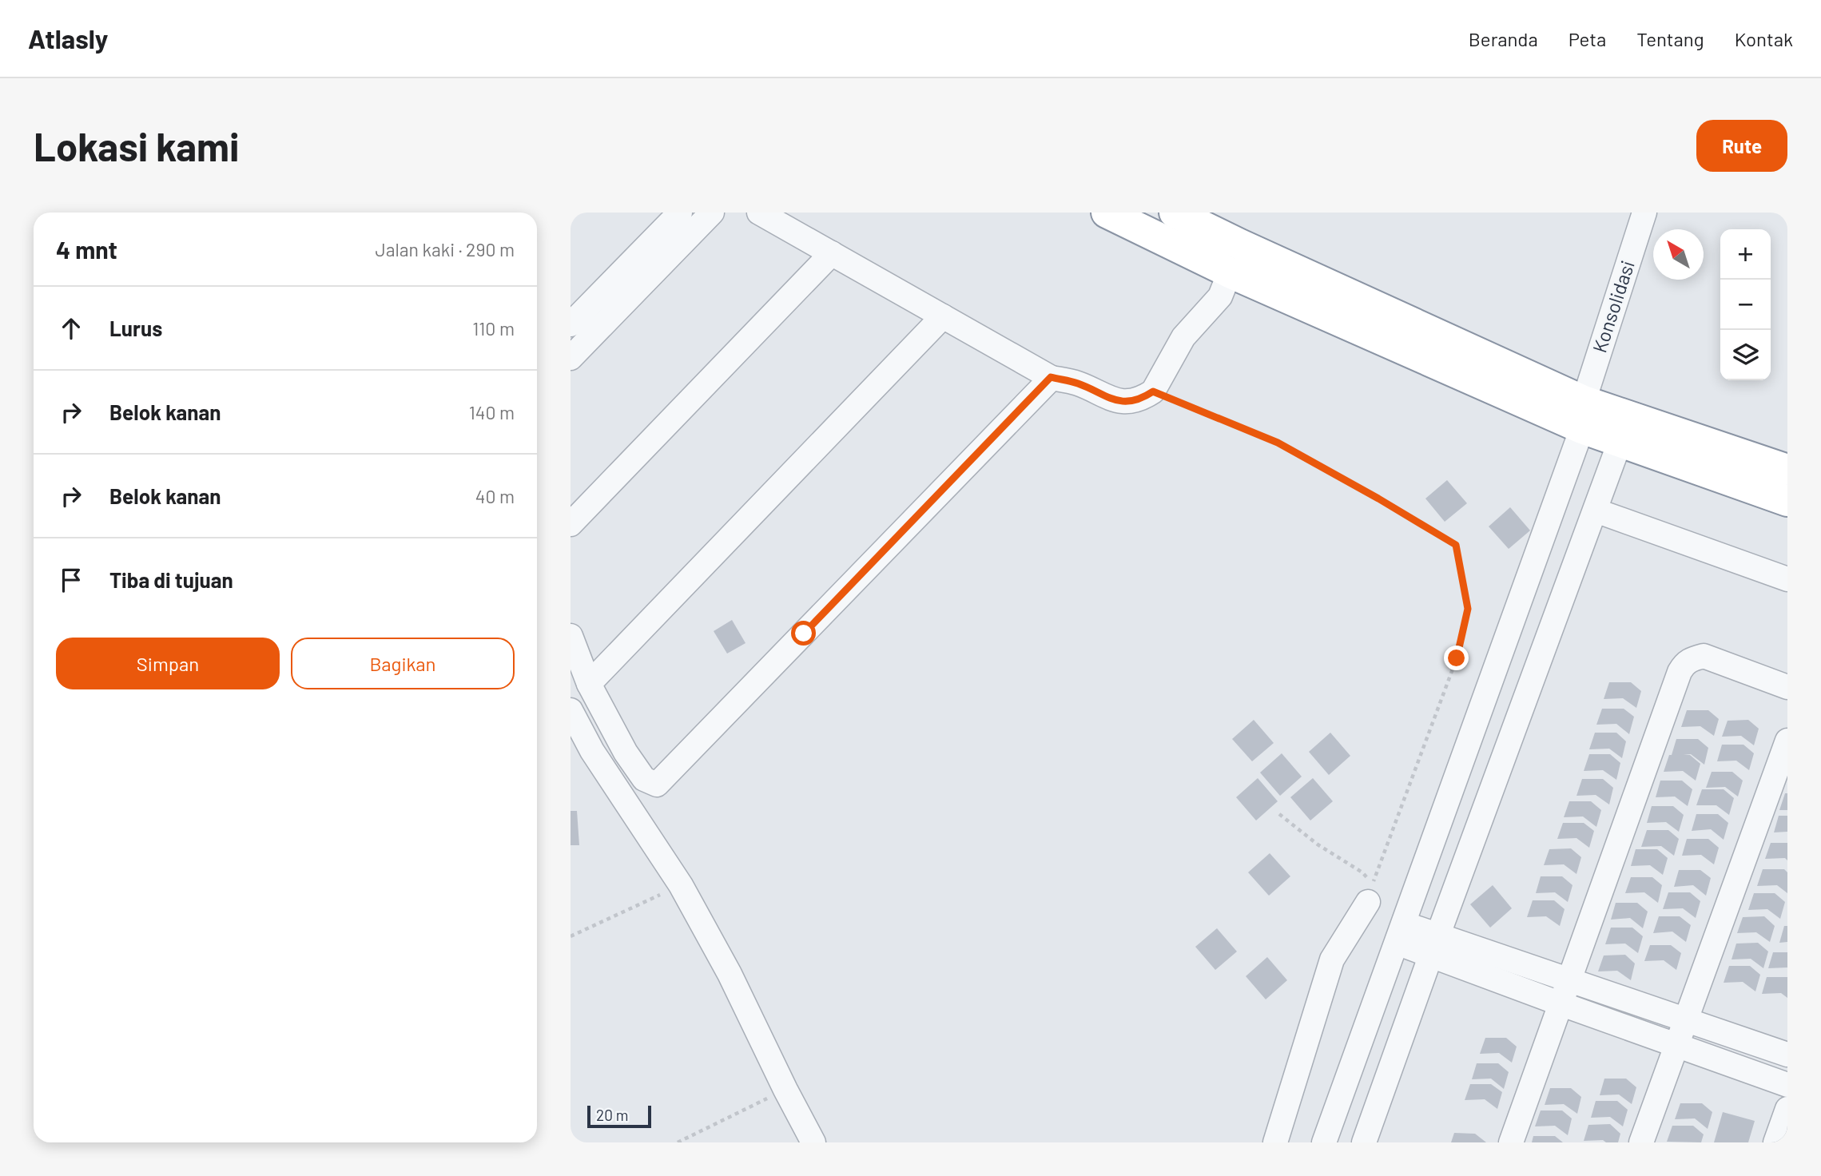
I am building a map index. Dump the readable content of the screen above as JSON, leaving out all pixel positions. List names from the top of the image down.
{
  "streets": {
    "street": ["Konsolidasi"]
  },
  "scale_bar": "20 m",
  "north": "top left",
  "page": {
    "header": "Atlasly",
    "nav": [
      "Beranda",
      "Peta",
      "Tentang",
      "Kontak"
    ],
    "buttons": [
      "Rute",
      ["Simpan", "Bagikan"]
    ],
    "title": "Lokasi kami",
    "heading": ["4 mnt", "Jalan kaki · 290 m"],
    "map_buttons": ["+", "−"],
    "list": [
      ["Lurus", "110 m"],
      ["Belok kanan", "140 m"],
      ["Belok kanan", "40 m"],
      "Tiba di tujuan"
    ],
    "scale": "20 m"
  }
}
